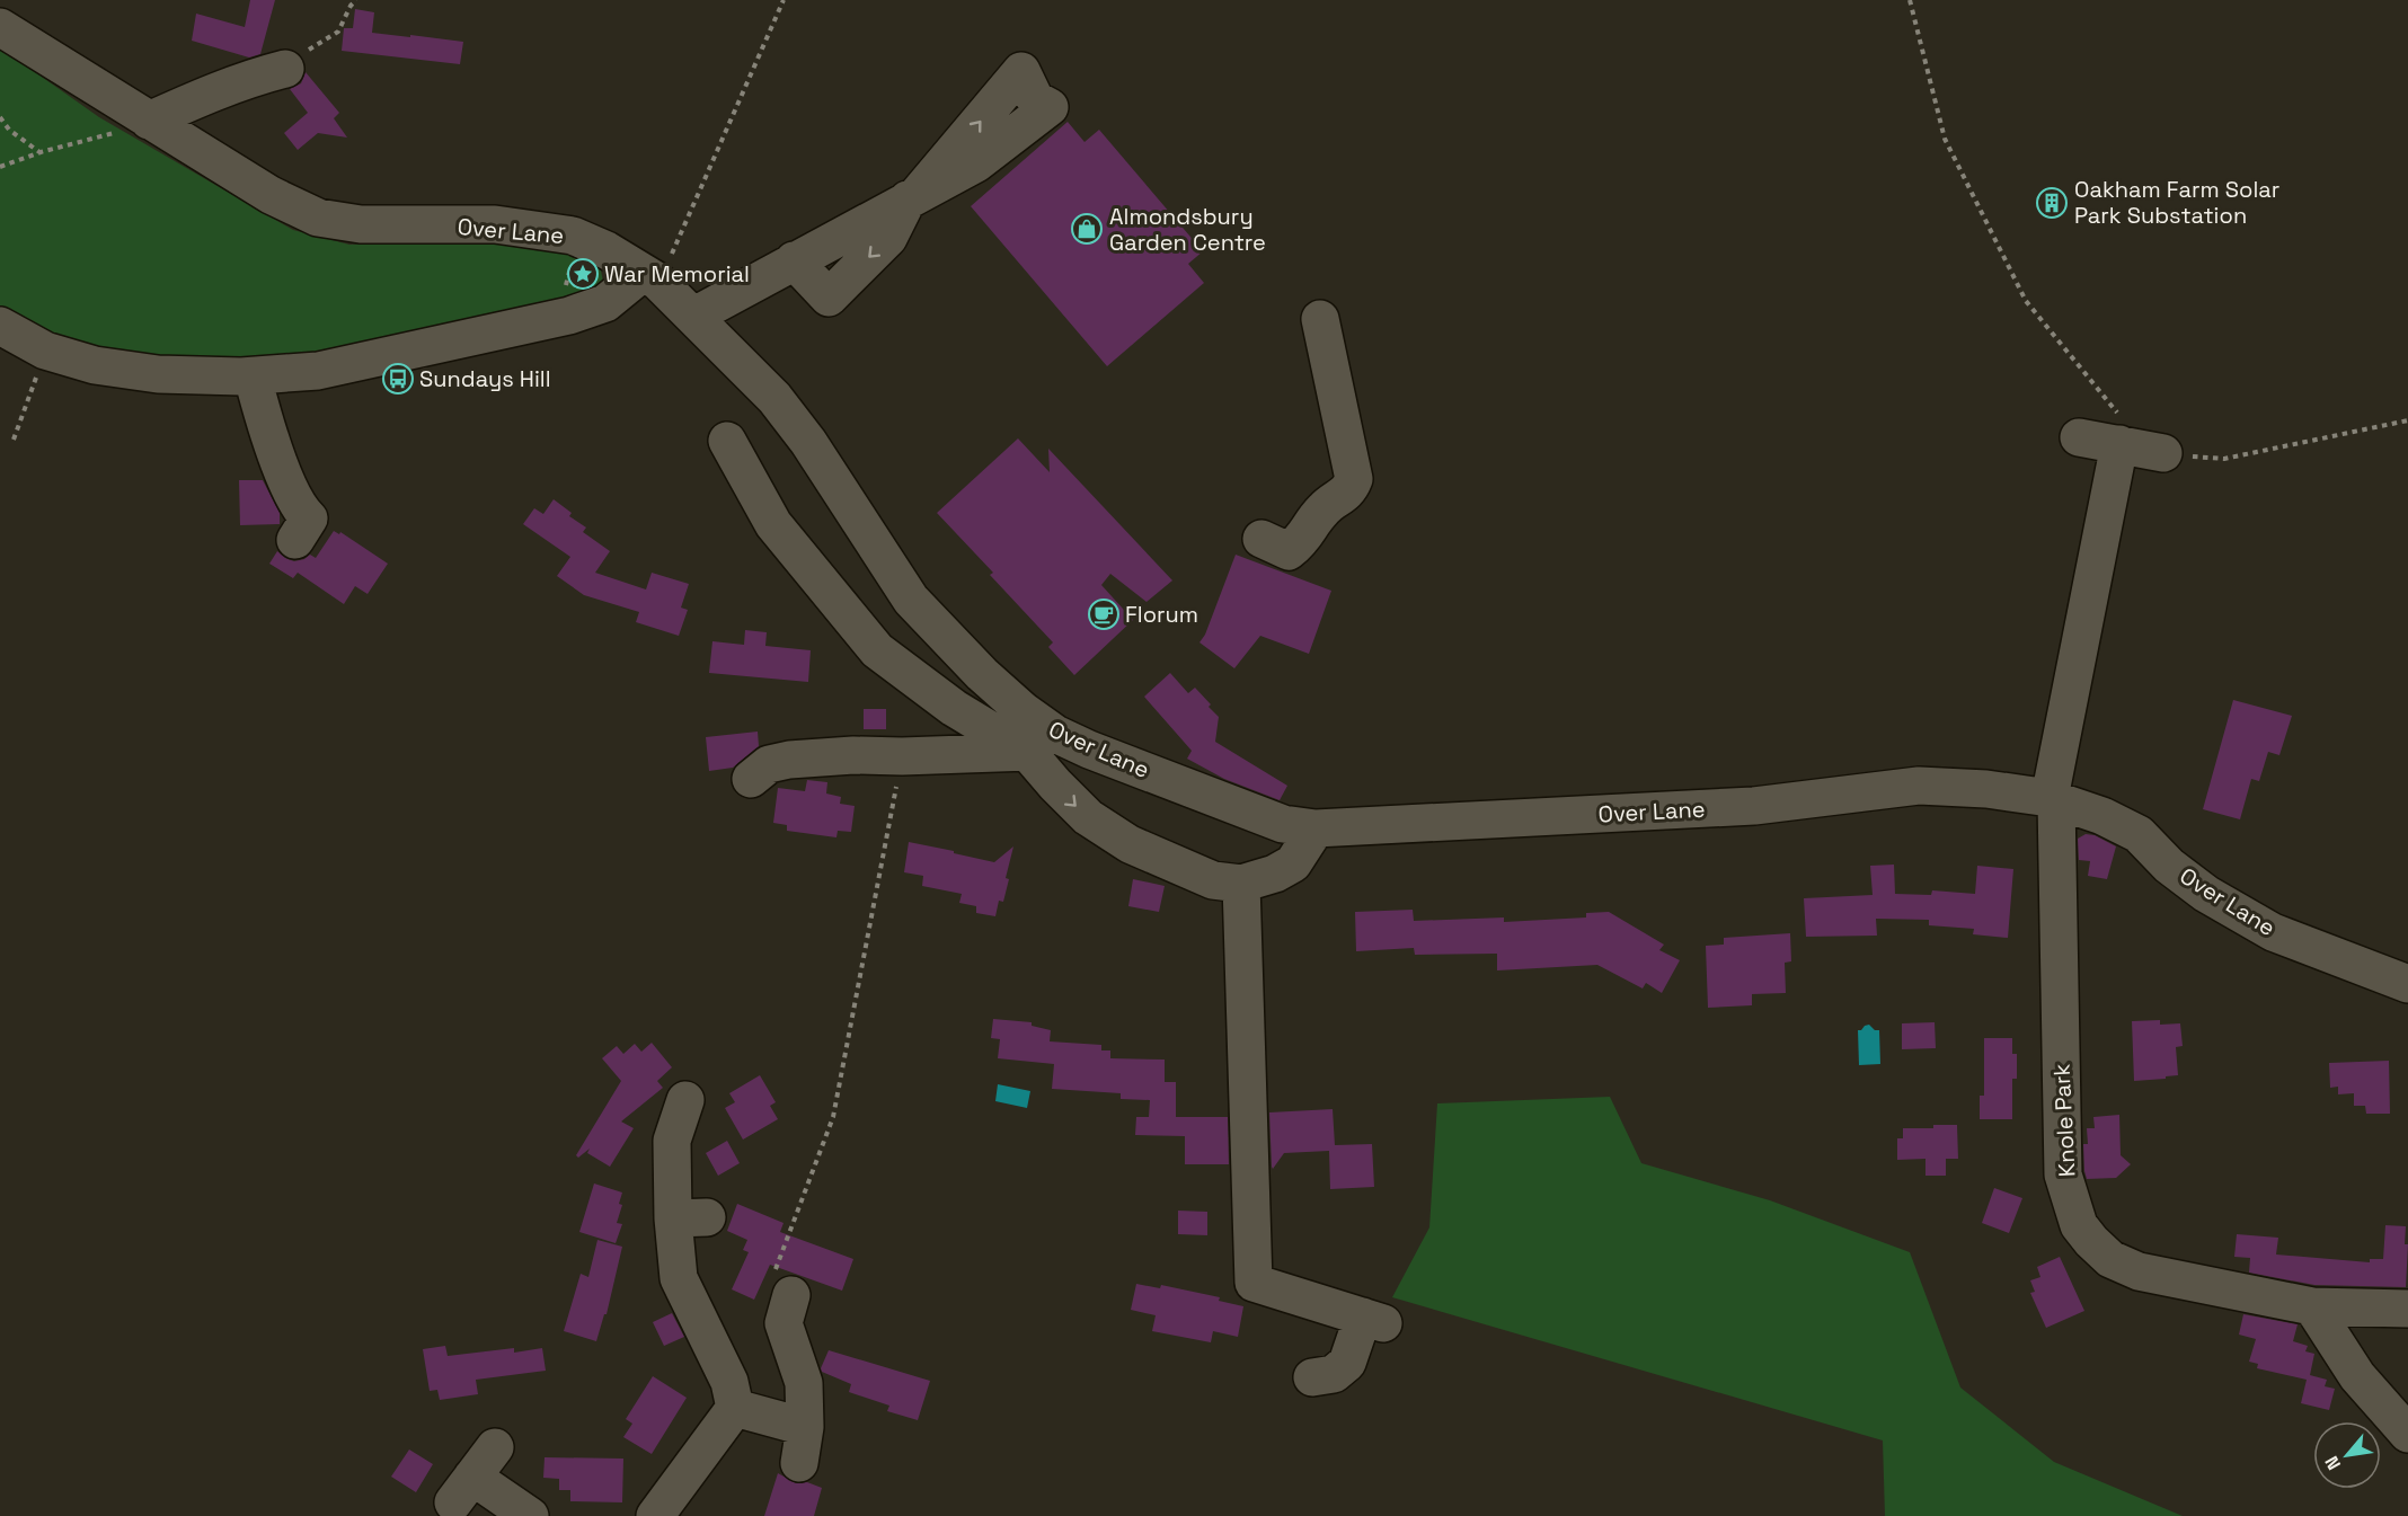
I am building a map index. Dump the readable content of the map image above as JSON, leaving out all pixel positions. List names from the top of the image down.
{
  "streets": {
    "street": ["Over Lane", "Knole Park"]
  },
  "crossings": [
    ["Over Lane", "Knole Park"]
  ],
  "places": {
    "building": ["Oakham Farm Solar Park Substation"],
    "shop": ["Almondsbury Garden Centre"],
    "place": ["War Memorial"],
    "bus stop": ["Sundays Hill"],
    "cafe": ["Florum"]
  },
  "north": "bottom left"
}
